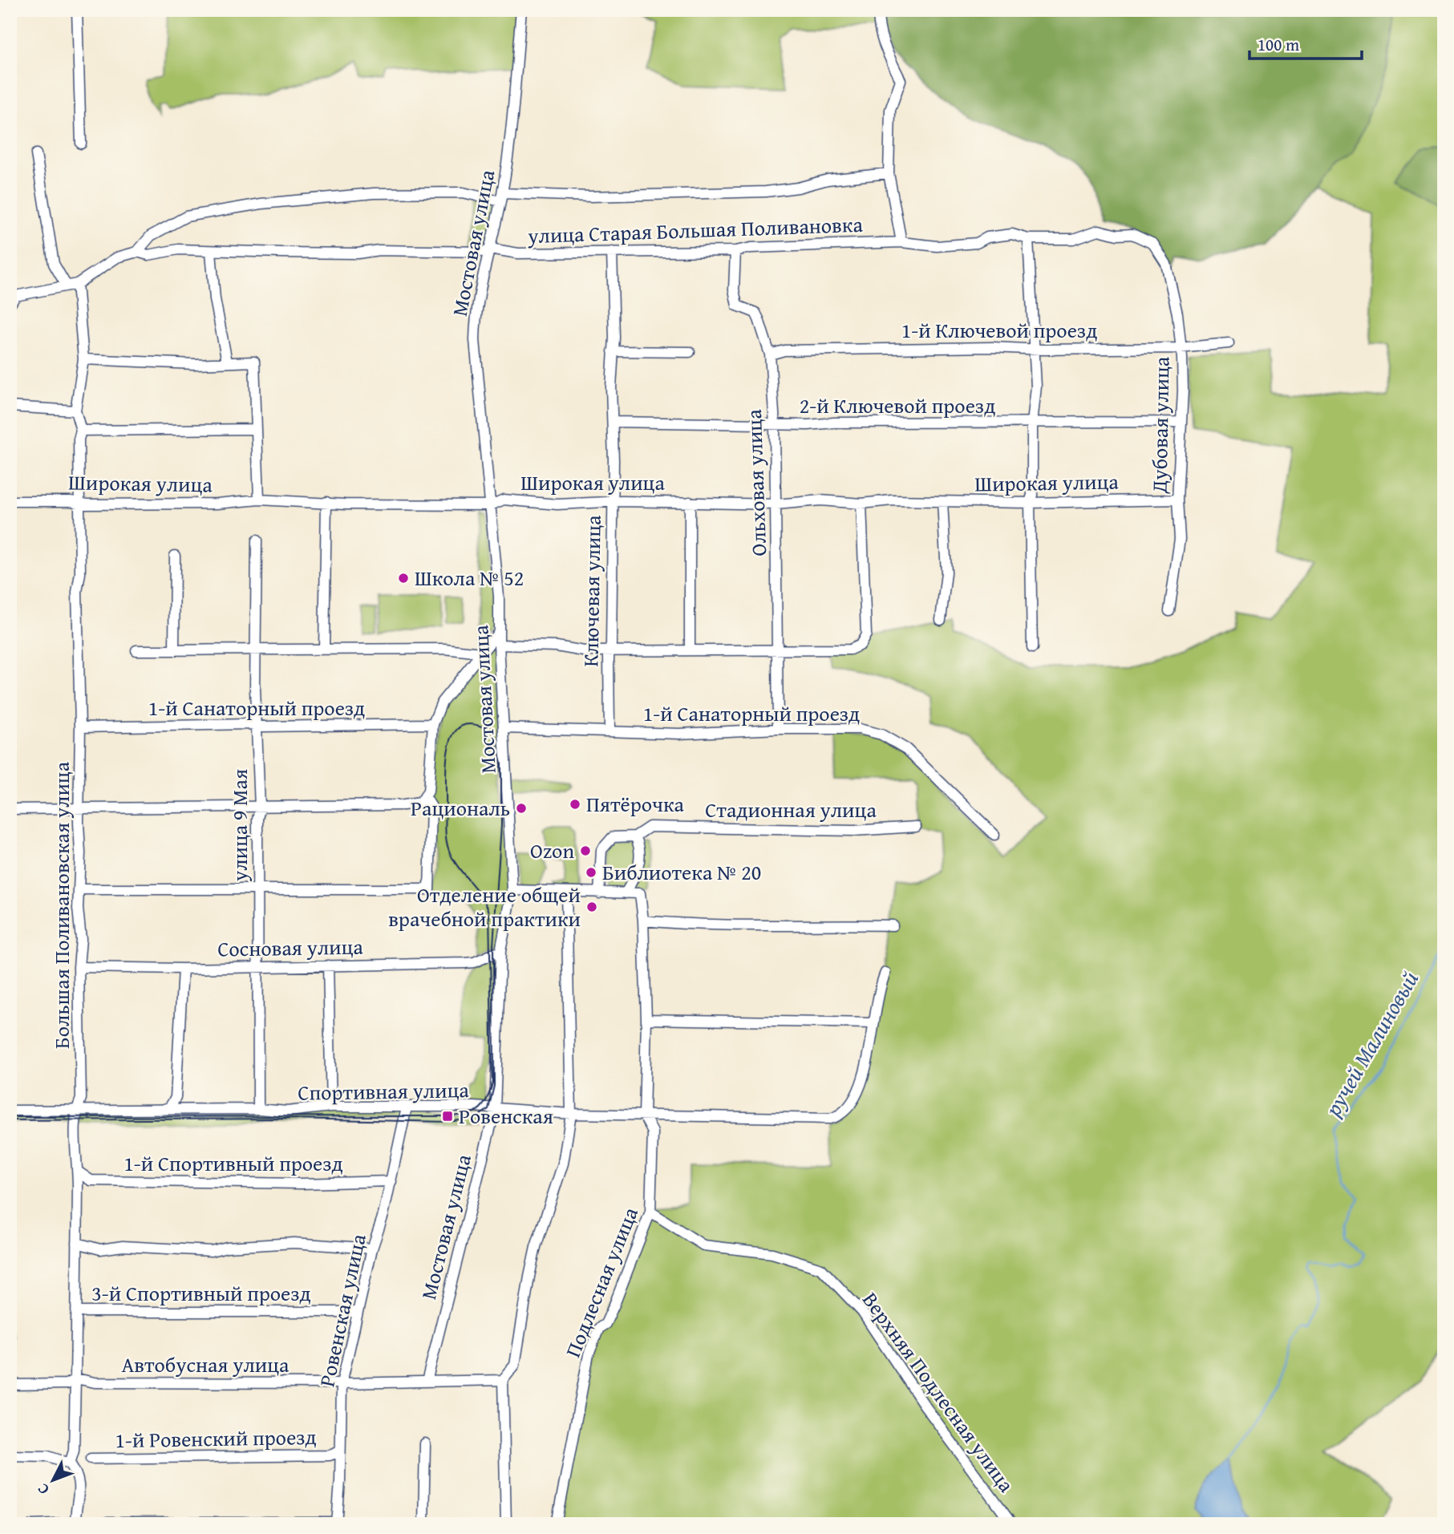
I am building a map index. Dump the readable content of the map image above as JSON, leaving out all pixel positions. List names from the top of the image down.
{
  "streets": {
    "street": [
      "улица Старая Большая Поливановка",
      "Мостовая улица",
      "1-й Ключевой проезд",
      "2-й Ключевой проезд",
      "Дубовая улица",
      "Широкая улица",
      "Ольховая улица",
      "Ключевая улица",
      "1-й Санаторный проезд",
      "Стадионная улица",
      "улица 9 Мая",
      "Большая Поливановская улица",
      "Сосновая улица",
      "Спортивная улица",
      "1-й Спортивный проезд",
      "Подлесная улица",
      "3-й Спортивный проезд",
      "Ровенская улица",
      "Автобусная улица",
      "Верхняя Подлесная улица",
      "1-й Ровенский проезд"
    ]
  },
  "crossings": [
    ["улица Старая Большая Поливановка", "Мостовая улица"],
    ["улица Старая Большая Поливановка", "Дубовая улица"],
    ["улица Старая Большая Поливановка", "Ольховая улица"],
    ["улица Старая Большая Поливановка", "Ключевая улица"],
    ["улица Старая Большая Поливановка", "Большая Поливановская улица"],
    ["Мостовая улица", "Широкая улица"],
    ["Мостовая улица", "1-й Санаторный проезд"],
    ["Мостовая улица", "Сосновая улица"],
    ["Мостовая улица", "Спортивная улица"],
    ["Мостовая улица", "Автобусная улица"],
    ["1-й Ключевой проезд", "Дубовая улица"],
    ["1-й Ключевой проезд", "Ольховая улица"],
    ["2-й Ключевой проезд", "Дубовая улица"],
    ["2-й Ключевой проезд", "Ольховая улица"],
    ["2-й Ключевой проезд", "Ключевая улица"],
    ["Дубовая улица", "Широкая улица"],
    ["Широкая улица", "Ольховая улица"],
    ["Широкая улица", "Ключевая улица"],
    ["Широкая улица", "Большая Поливановская улица"],
    ["Ольховая улица", "1-й Санаторный проезд"],
    ["Ключевая улица", "1-й Санаторный проезд"],
    ["1-й Санаторный проезд", "улица 9 Мая"],
    ["1-й Санаторный проезд", "Большая Поливановская улица"],
    ["улица 9 Мая", "Сосновая улица"],
    ["улица 9 Мая", "Спортивная улица"],
    ["Большая Поливановская улица", "Сосновая улица"],
    ["Большая Поливановская улица", "Спортивная улица"],
    ["Большая Поливановская улица", "1-й Спортивный проезд"],
    ["Большая Поливановская улица", "3-й Спортивный проезд"],
    ["Большая Поливановская улица", "Автобусная улица"],
    ["Спортивная улица", "Подлесная улица"],
    ["Спортивная улица", "Ровенская улица"],
    ["1-й Спортивный проезд", "Ровенская улица"],
    ["Подлесная улица", "Верхняя Подлесная улица"],
    ["3-й Спортивный проезд", "Ровенская улица"],
    ["Ровенская улица", "Автобусная улица"],
    ["Ровенская улица", "1-й Ровенский проезд"]
  ],
  "water": ["ручей Малиновый"],
  "places": {
    "other": [
      "Школа № 52",
      "Пятёрочка",
      "Рациональ",
      "Ozon",
      "Библиотека № 20",
      "Отделение общей врачебной практики"
    ],
    "transit": ["Ровенская"]
  },
  "scale_bar": "100 m",
  "north": "bottom left"
}
